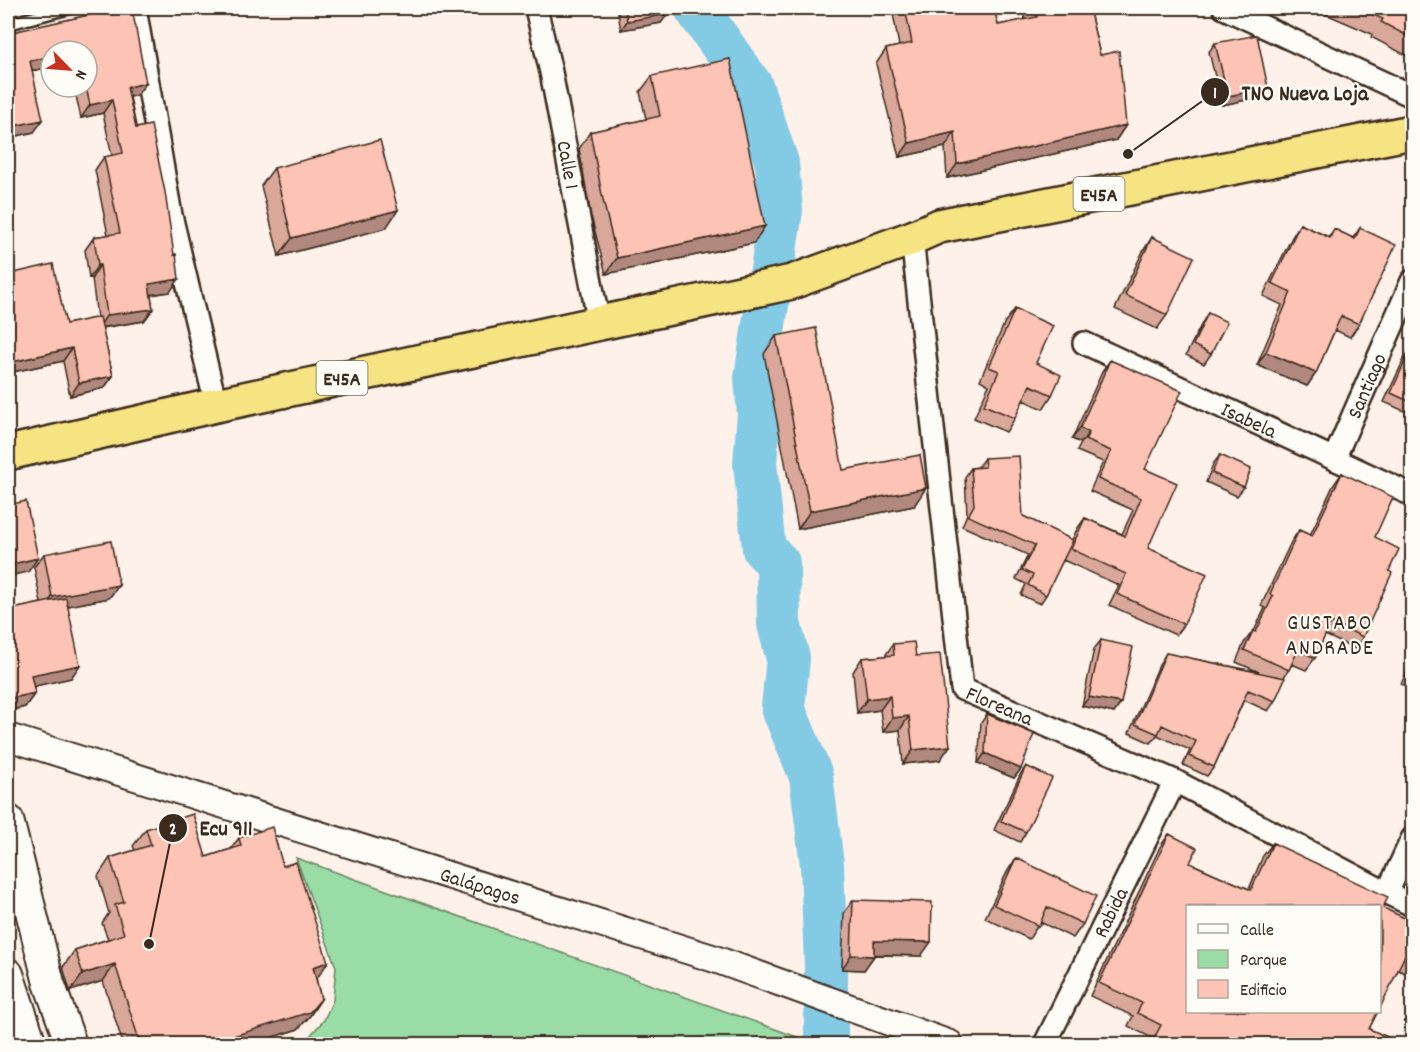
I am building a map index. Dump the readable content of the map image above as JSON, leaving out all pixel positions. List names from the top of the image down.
{
  "streets": {
    "highway": ["E45A"],
    "street": [
      "Calle 1",
      "Santiago",
      "Isabela",
      "Floreana",
      "Galápagos",
      "Rabida"
    ]
  },
  "crossings": [
    ["Calle 1", "E45A"],
    ["E45A", "Floreana"],
    ["Santiago", "Isabela"],
    ["Floreana", "Rabida"]
  ],
  "districts": ["GUSTABO ANDRADE"],
  "places": ["TNO Nueva Loja", "Ecu 911"],
  "legend": ["Calle", "Parque", "Edificio"],
  "north": "bottom right"
}
